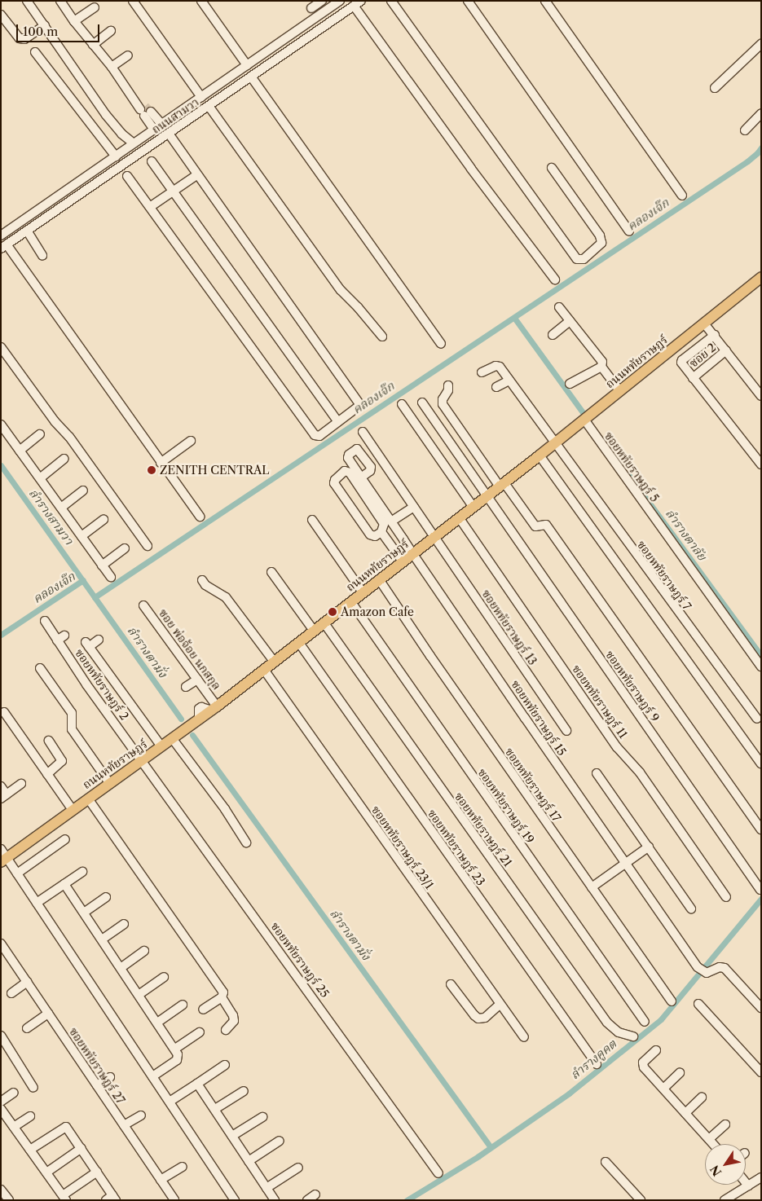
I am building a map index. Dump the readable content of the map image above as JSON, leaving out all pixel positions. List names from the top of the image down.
{
  "streets": {
    "main road": ["ถนนหทัยราษฎร์"],
    "street": [
      "ถนนสามวา",
      "ซอย 2",
      "ซอยหทัยราษฎร์ 5",
      "ซอยหทัยราษฎร์ 7",
      "ซอยหทัยราษฎร์ 13",
      "ซอย พ่อจ้อย นกสกุล",
      "ซอยหทัยราษฎร์ 2",
      "ซอยหทัยราษฎร์ 9",
      "ซอยหทัยราษฎร์ 11",
      "ซอยหทัยราษฎร์ 15",
      "ซอยหทัยราษฎร์ 17",
      "ซอยหทัยราษฎร์ 19",
      "ซอยหทัยราษฎร์ 21",
      "ซอยหทัยราษฎร์ 23/1",
      "ซอยหทัยราษฎร์ 23",
      "ซอยหทัยราษฎร์ 25",
      "ซอยหทัยราษฎร์ 27"
    ]
  },
  "crossings": [
    ["ถนนหทัยราษฎร์", "ซอยหทัยราษฎร์ 5"],
    ["ถนนหทัยราษฎร์", "ซอยหทัยราษฎร์ 7"],
    ["ถนนหทัยราษฎร์", "ซอยหทัยราษฎร์ 13"],
    ["ถนนหทัยราษฎร์", "ซอย พ่อจ้อย นกสกุล"],
    ["ถนนหทัยราษฎร์", "ซอยหทัยราษฎร์ 2"],
    ["ถนนหทัยราษฎร์", "ซอยหทัยราษฎร์ 9"],
    ["ถนนหทัยราษฎร์", "ซอยหทัยราษฎร์ 11"],
    ["ถนนหทัยราษฎร์", "ซอยหทัยราษฎร์ 15"],
    ["ถนนหทัยราษฎร์", "ซอยหทัยราษฎร์ 17"],
    ["ถนนหทัยราษฎร์", "ซอยหทัยราษฎร์ 19"],
    ["ถนนหทัยราษฎร์", "ซอยหทัยราษฎร์ 21"],
    ["ถนนหทัยราษฎร์", "ซอยหทัยราษฎร์ 23/1"],
    ["ถนนหทัยราษฎร์", "ซอยหทัยราษฎร์ 23"],
    ["ถนนหทัยราษฎร์", "ซอยหทัยราษฎร์ 25"],
    ["ซอยหทัยราษฎร์ 2", "ซอยหทัยราษฎร์ 25"]
  ],
  "water": [
    "คลองเจ๊ก",
    "ลำรางสามวา",
    "ลำรางตาลัย",
    "ลำรางตามั่ง",
    "ลำรางคูคต"
  ],
  "places": ["ZENITH CENTRAL", "Amazon Cafe"],
  "scale_bar": "100 m",
  "north": "bottom left"
}
